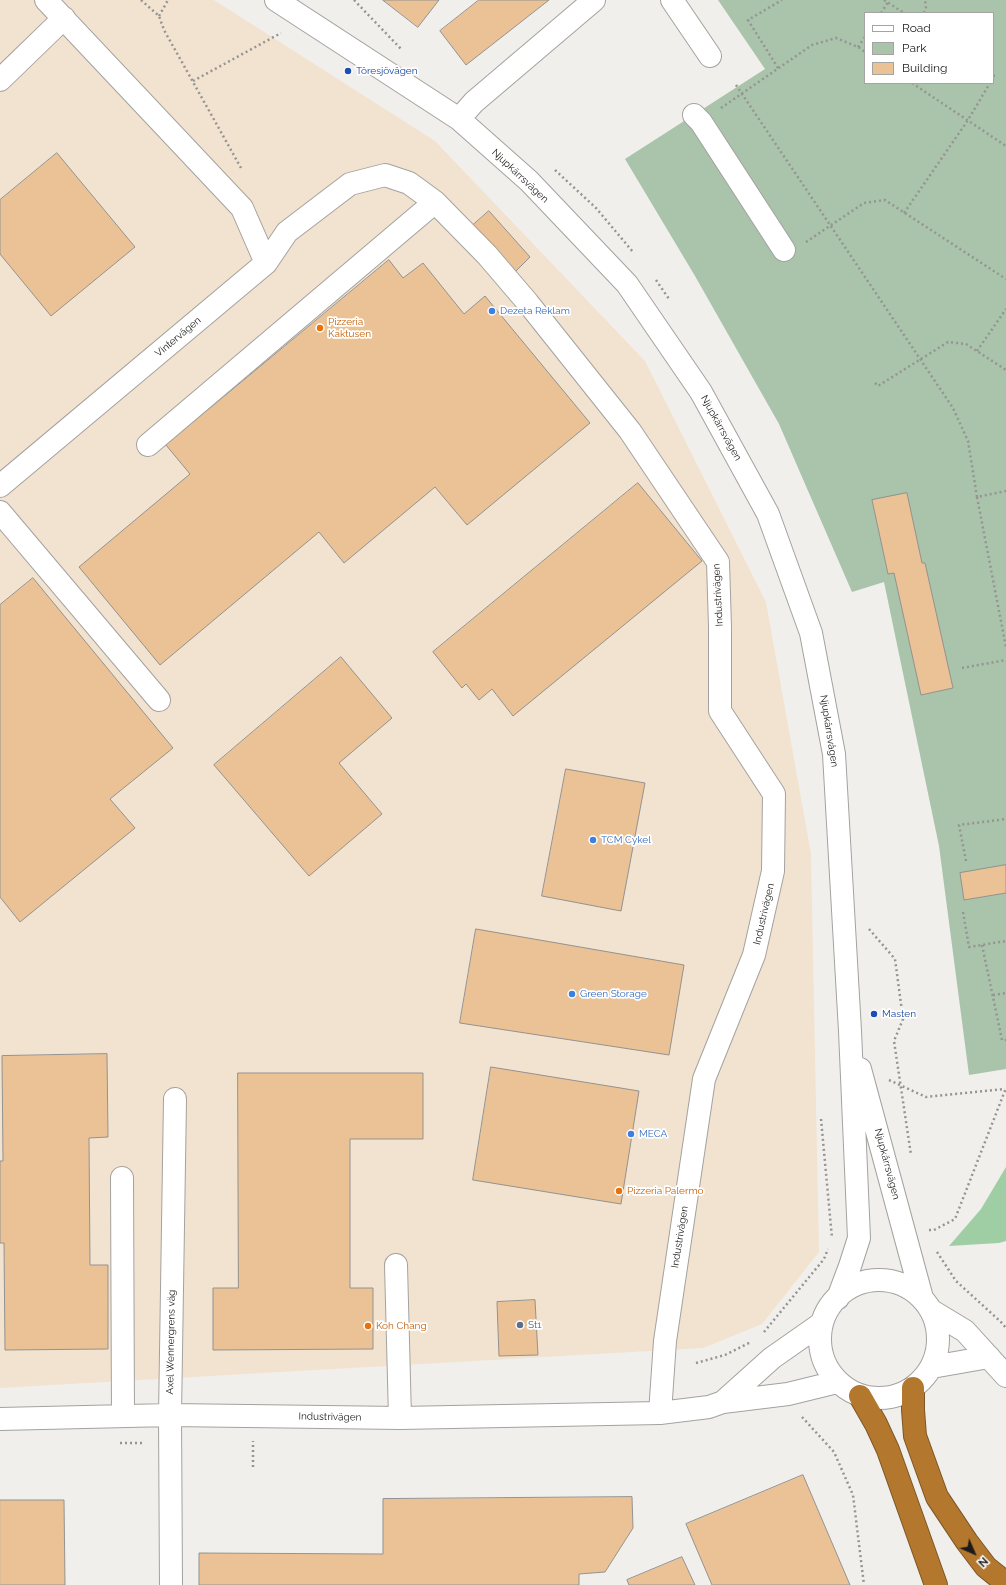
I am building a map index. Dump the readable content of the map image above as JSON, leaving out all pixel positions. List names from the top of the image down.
{
  "streets": {
    "street": [
      "Njupkärrsvägen",
      "Vintervägen",
      "Industrivägen",
      "Axel Wennergrens väg"
    ]
  },
  "crossings": [
    ["Njupkärrsvägen", "Industrivägen"],
    ["Vintervägen", "Industrivägen"],
    ["Industrivägen", "Axel Wennergrens väg"]
  ],
  "places": [
    "Töresjövägen",
    "Dezeta Reklam",
    "Pizzeria Kaktusen",
    "TCM Cykel",
    "Green Storage",
    "Masten",
    "MECA",
    "Pizzeria Palermo",
    "St1",
    "Koh Chang"
  ],
  "legend": ["Road", "Park", "Building"],
  "north": "bottom right"
}
